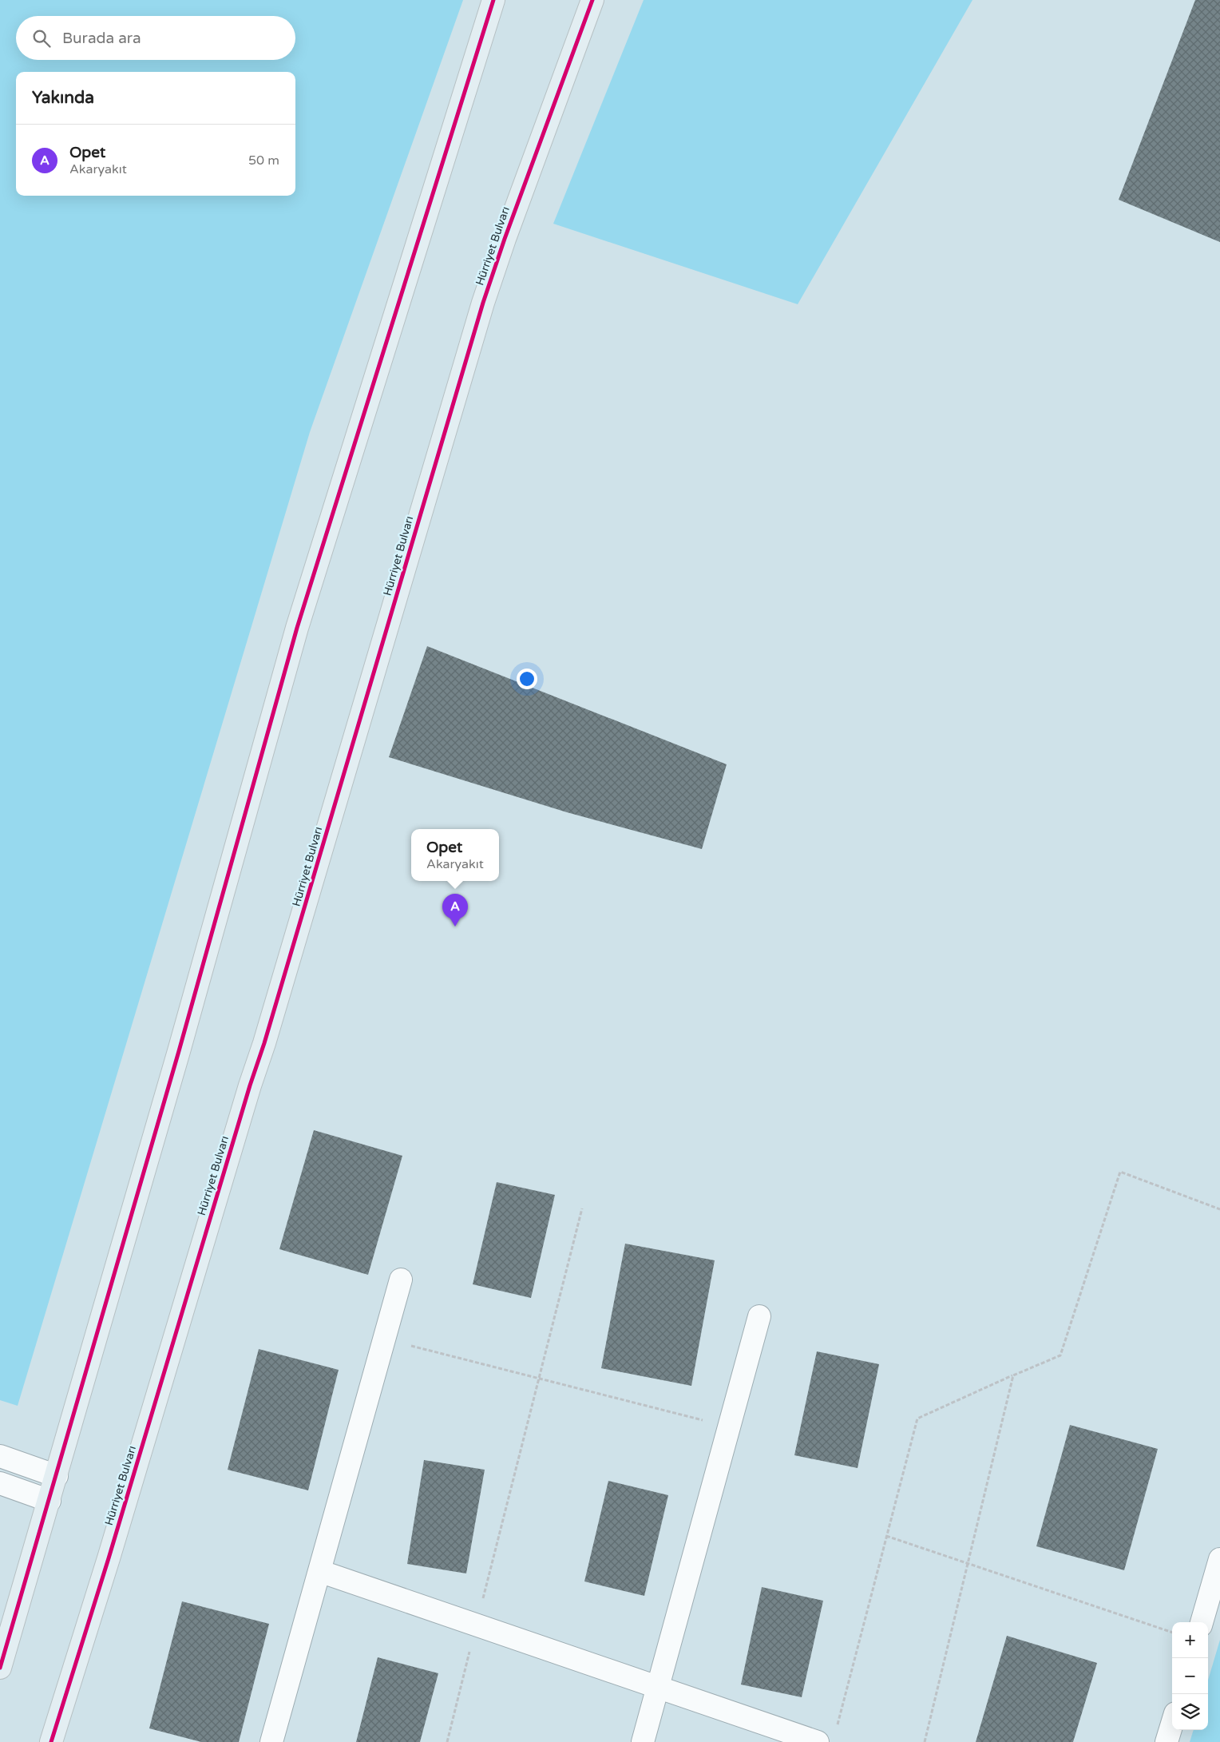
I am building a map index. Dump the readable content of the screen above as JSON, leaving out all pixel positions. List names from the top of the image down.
{
  "streets": {
    "main road": ["Hürriyet Bulvarı"]
  },
  "page": {
    "search": "Burada ara",
    "heading": "Yakında",
    "list": [
      {
        "mark": "A",
        "name": "Opet",
        "note": "Akaryakıt",
        "value": "50 m"
      }
    ],
    "popup": ["Opet", "Akaryakıt"],
    "pins": "A",
    "map_buttons": ["+", "−"]
  }
}
